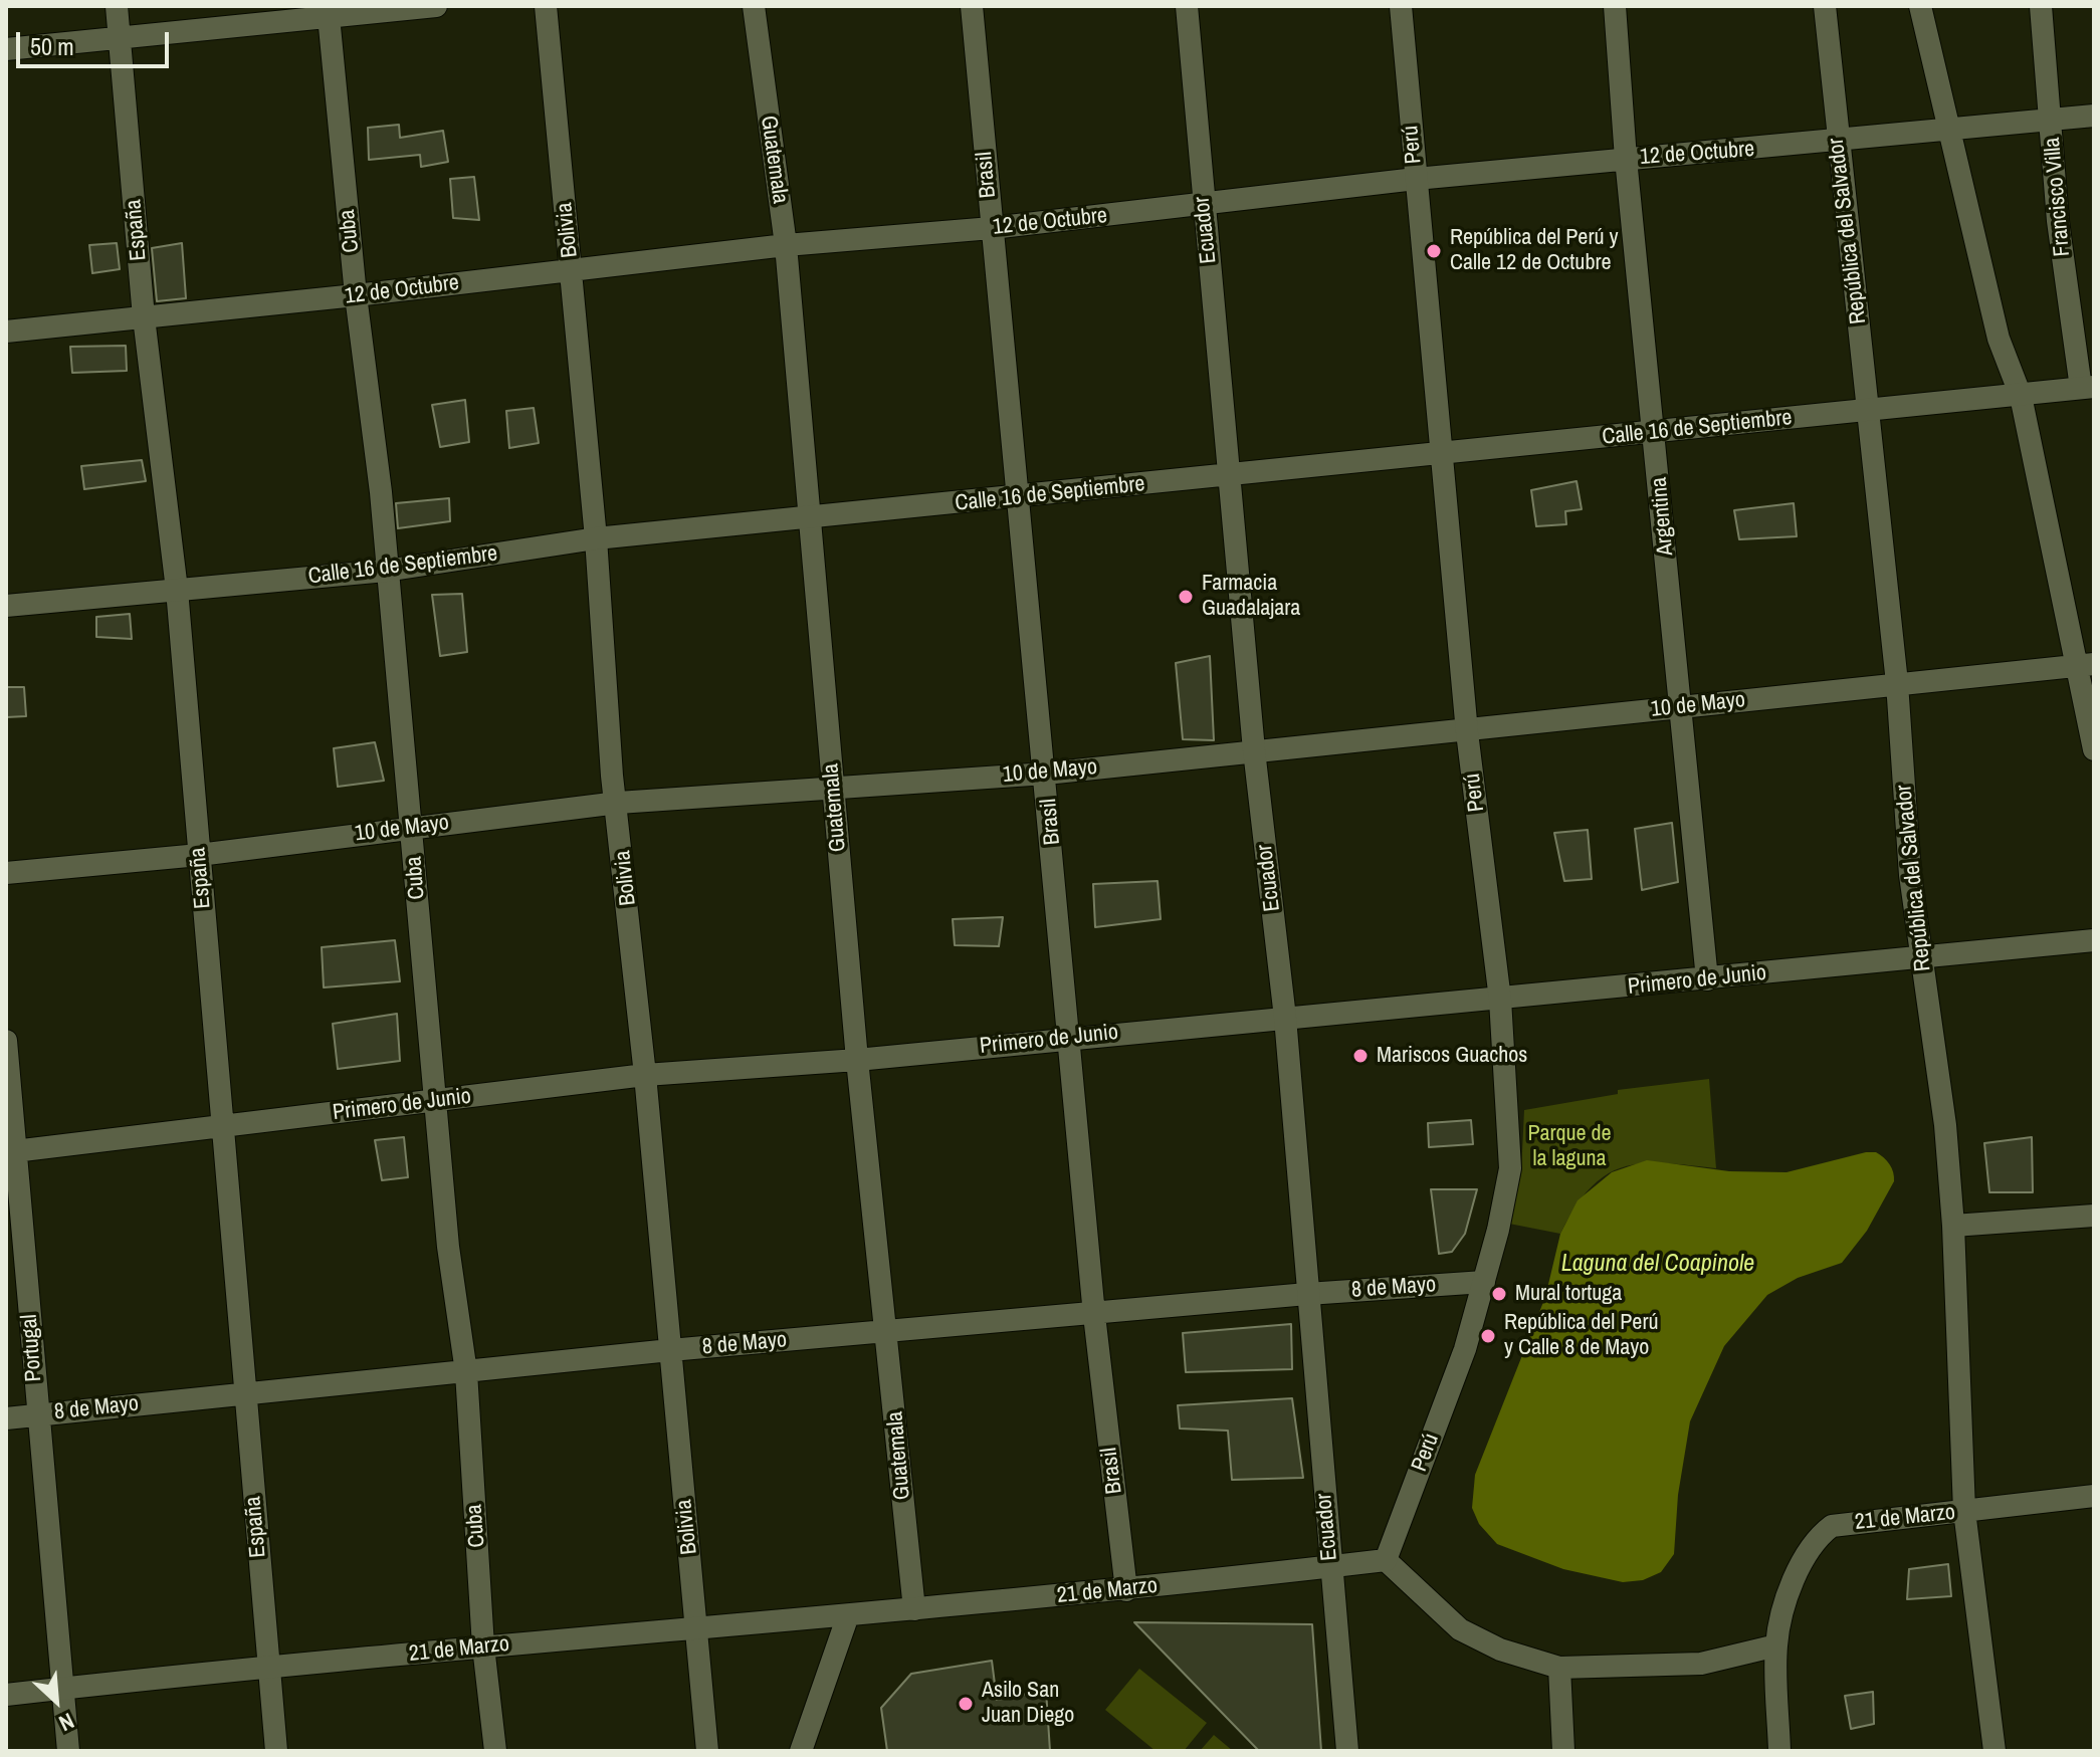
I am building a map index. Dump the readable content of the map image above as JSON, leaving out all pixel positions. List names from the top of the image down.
{
  "streets": {
    "street": [
      "Perú",
      "12 de Octubre",
      "Guatemala",
      "Brasil",
      "Francisco Villa",
      "España",
      "Bolivia",
      "Ecuador",
      "Cuba",
      "República del Salvador",
      "Calle 16 de Septiembre",
      "Argentina",
      "10 de Mayo",
      "Primero de Junio",
      "8 de Mayo",
      "Portugal",
      "21 de Marzo"
    ]
  },
  "crossings": [
    ["Perú", "12 de Octubre"],
    ["Perú", "Calle 16 de Septiembre"],
    ["Perú", "10 de Mayo"],
    ["Perú", "Primero de Junio"],
    ["Perú", "8 de Mayo"],
    ["Perú", "21 de Marzo"],
    ["12 de Octubre", "Guatemala"],
    ["12 de Octubre", "Brasil"],
    ["12 de Octubre", "Francisco Villa"],
    ["12 de Octubre", "España"],
    ["12 de Octubre", "Bolivia"],
    ["12 de Octubre", "Ecuador"],
    ["12 de Octubre", "Cuba"],
    ["12 de Octubre", "República del Salvador"],
    ["12 de Octubre", "Argentina"],
    ["Guatemala", "Calle 16 de Septiembre"],
    ["Guatemala", "10 de Mayo"],
    ["Guatemala", "Primero de Junio"],
    ["Guatemala", "8 de Mayo"],
    ["Guatemala", "21 de Marzo"],
    ["Brasil", "Calle 16 de Septiembre"],
    ["Brasil", "10 de Mayo"],
    ["Brasil", "Primero de Junio"],
    ["Brasil", "8 de Mayo"],
    ["Brasil", "21 de Marzo"],
    ["Francisco Villa", "Calle 16 de Septiembre"],
    ["España", "Calle 16 de Septiembre"],
    ["España", "10 de Mayo"],
    ["España", "Primero de Junio"],
    ["España", "8 de Mayo"],
    ["España", "21 de Marzo"],
    ["Bolivia", "Calle 16 de Septiembre"],
    ["Bolivia", "10 de Mayo"],
    ["Bolivia", "Primero de Junio"],
    ["Bolivia", "8 de Mayo"],
    ["Bolivia", "21 de Marzo"],
    ["Ecuador", "Calle 16 de Septiembre"],
    ["Ecuador", "10 de Mayo"],
    ["Ecuador", "Primero de Junio"],
    ["Ecuador", "8 de Mayo"],
    ["Ecuador", "21 de Marzo"],
    ["Cuba", "Calle 16 de Septiembre"],
    ["Cuba", "10 de Mayo"],
    ["Cuba", "Primero de Junio"],
    ["Cuba", "8 de Mayo"],
    ["Cuba", "21 de Marzo"],
    ["República del Salvador", "Calle 16 de Septiembre"],
    ["República del Salvador", "10 de Mayo"],
    ["República del Salvador", "Primero de Junio"],
    ["República del Salvador", "21 de Marzo"],
    ["Calle 16 de Septiembre", "Argentina"],
    ["Argentina", "10 de Mayo"],
    ["Argentina", "Primero de Junio"],
    ["Primero de Junio", "Portugal"],
    ["8 de Mayo", "Portugal"],
    ["Portugal", "21 de Marzo"]
  ],
  "water": ["Laguna del Coapinole"],
  "parks": ["Parque de la laguna"],
  "places": [
    "República del Perú y Calle 12 de Octubre",
    "Farmacia Guadalajara",
    "Mariscos Guachos",
    "Mural tortuga",
    "República del Perú y Calle 8 de Mayo",
    "Asilo San Juan Diego"
  ],
  "scale_bar": "50 m",
  "north": "bottom right"
}
